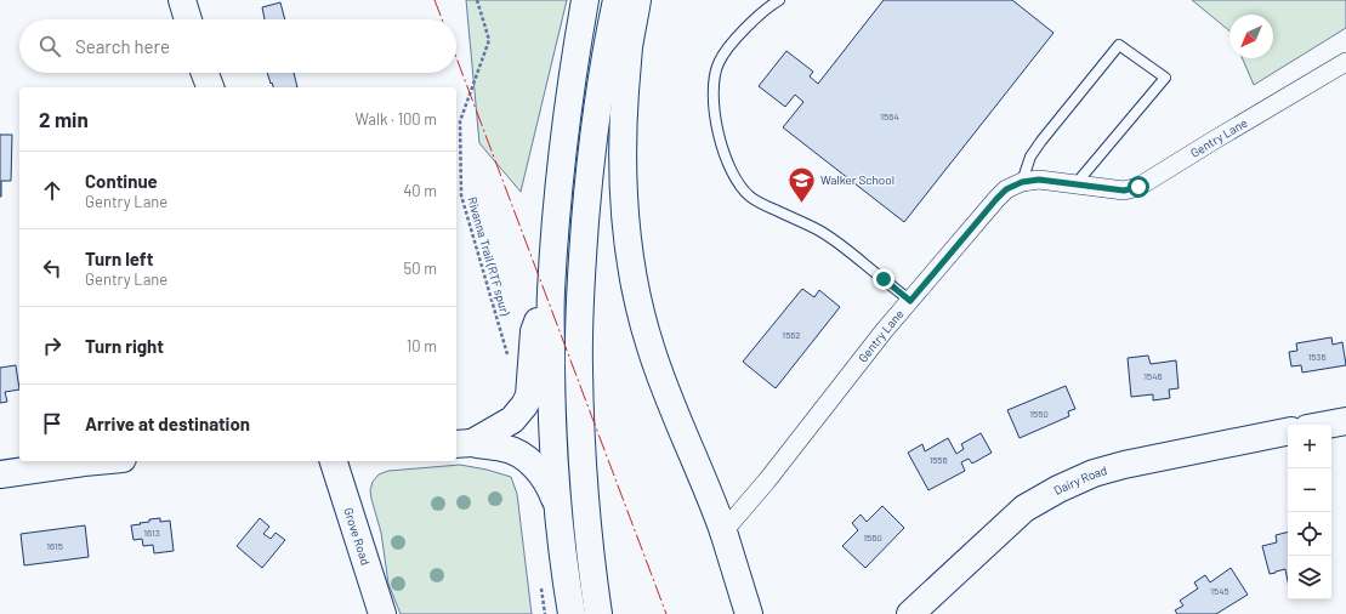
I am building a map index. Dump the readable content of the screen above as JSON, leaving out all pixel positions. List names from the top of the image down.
{
  "streets": {
    "main road": ["Dairy Road", "Grove Road"],
    "street": ["Gentry Lane"],
    "path": ["Rivanna Trail (RTF spur)"]
  },
  "places": {
    "school or university": ["Walker School"]
  },
  "house_numbers": [
    "1564",
    "1562",
    "1536",
    "1546",
    "1550",
    "1556",
    "1613",
    "1560",
    "1615",
    "1545"
  ],
  "north": "bottom left",
  "page": {
    "search": "Search here",
    "heading": ["2 min", "Walk · 100 m"],
    "list": [
      ["Continue", "Gentry Lane", "40 m"],
      ["Turn left", "Gentry Lane", "50 m"],
      ["Turn right", "10 m"],
      "Arrive at destination"
    ],
    "map_buttons": ["+", "−"]
  }
}
